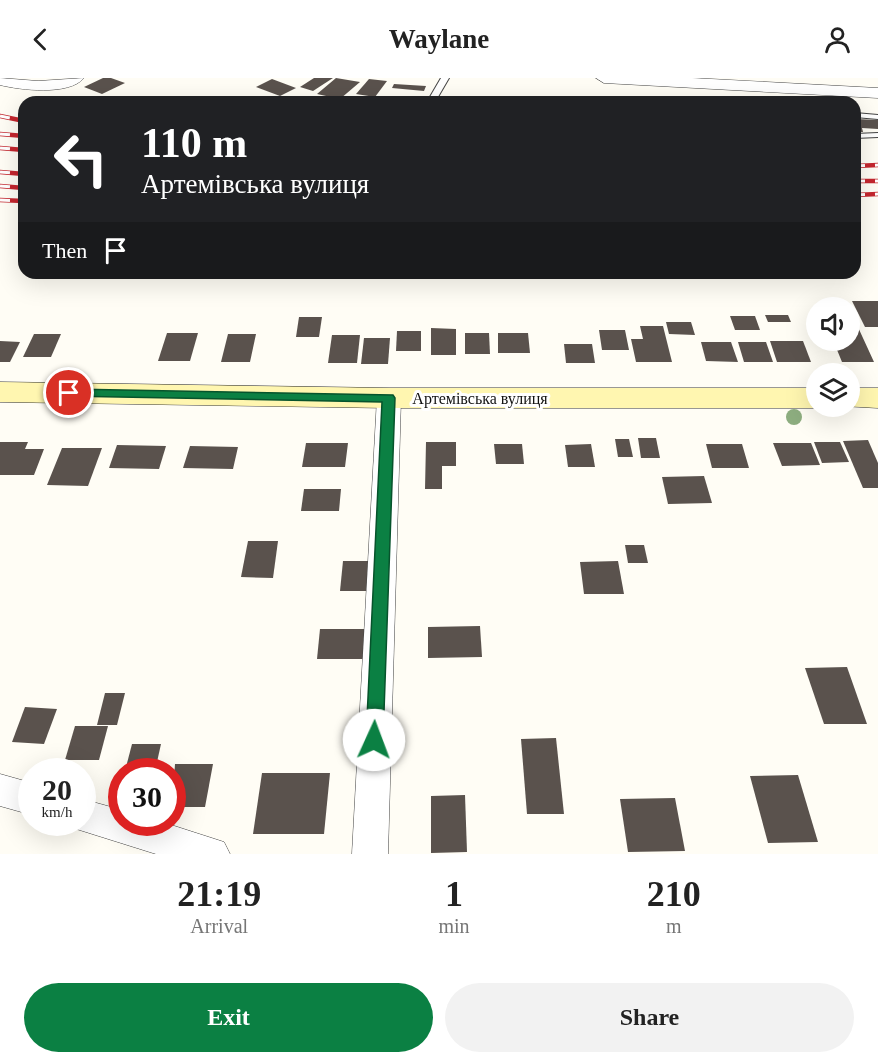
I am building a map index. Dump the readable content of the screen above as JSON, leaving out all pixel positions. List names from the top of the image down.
{
  "streets": {
    "main road": ["Артемівська вулиця"]
  },
  "page": {
    "header": "Waylane",
    "turn": ["110 m", "Артемівська вулиця"],
    "then": "Then",
    "speed": "20 km/h",
    "limit": "30",
    "eta": [
      "21:19",
      "Arrival",
      "1",
      "min",
      "210",
      "m"
    ],
    "buttons": ["Exit", "Share"]
  }
}
